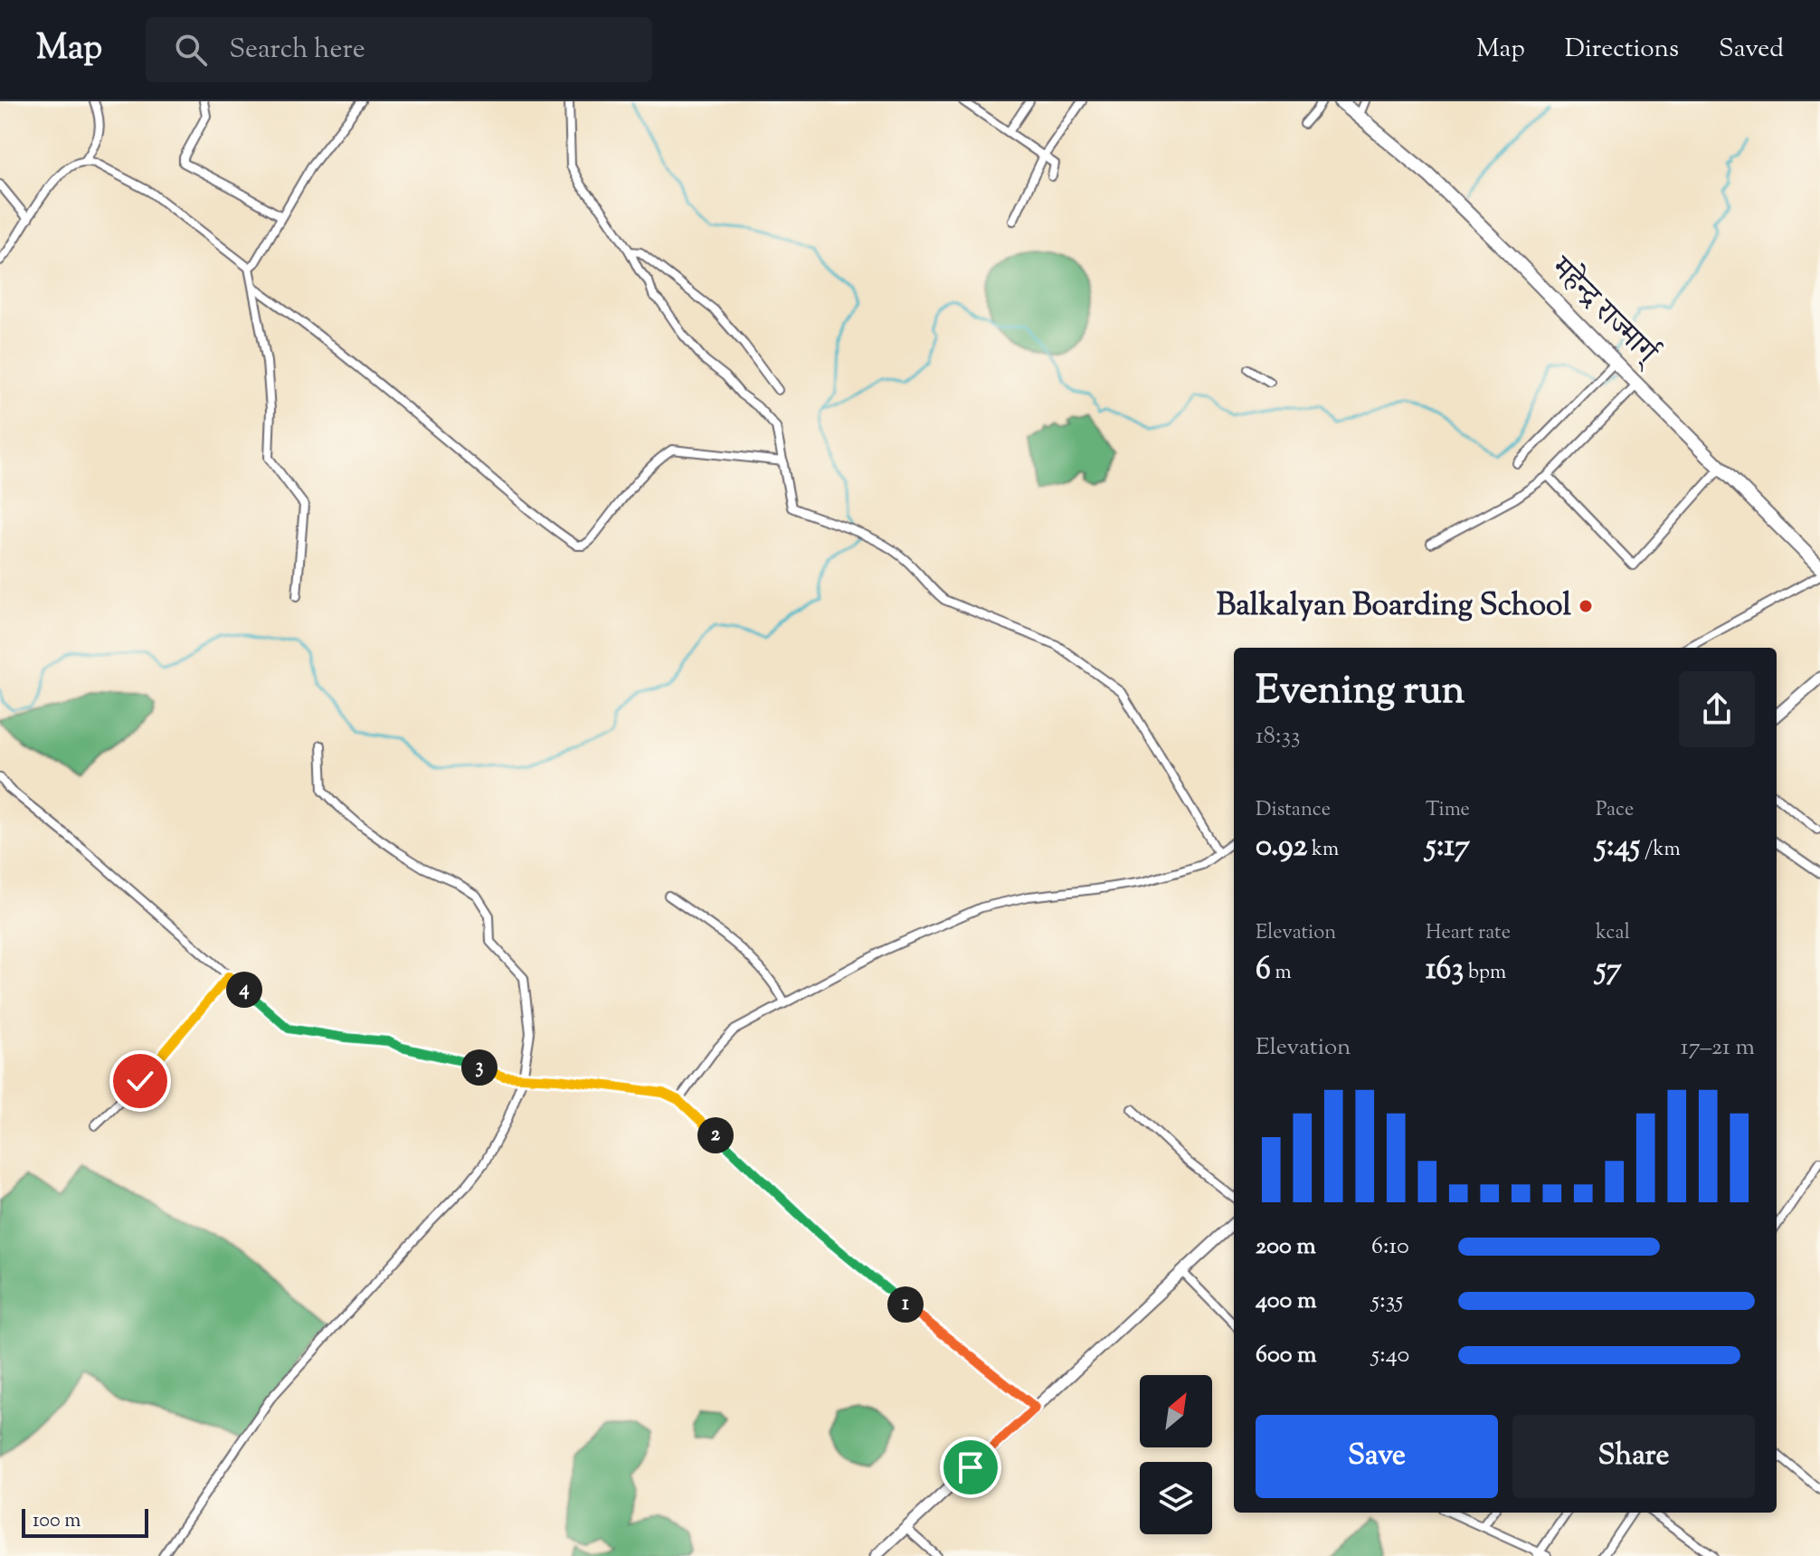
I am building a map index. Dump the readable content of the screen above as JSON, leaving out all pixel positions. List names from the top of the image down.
{
  "streets": {
    "highway": ["महेन्द्र राज्मार्ग्"]
  },
  "places": ["Balkalyan Boarding School"],
  "scale_bar": "100 m",
  "north": "top right",
  "page": {
    "header": "Map",
    "search": "Search here",
    "nav": ["Map", "Directions", "Saved"],
    "heading": ["Evening run", "18:33"],
    "stats": [
      ["Distance", "0.92 km"],
      ["Time", "5:17"],
      ["Pace", "5:45 /km"],
      ["Elevation", "6 m"],
      ["Heart rate", "163 bpm"],
      ["kcal", "57"]
    ],
    "pins": [
      "4",
      "3",
      "2",
      "1"
    ],
    "chart": ["Elevation", "17–21 m"],
    "list": [
      {
        "name": "200 m",
        "note": "6:10"
      },
      {
        "name": "400 m",
        "note": "5:35"
      },
      {
        "name": "600 m",
        "note": "5:40"
      }
    ],
    "buttons": ["Save", "Share"],
    "scale": "100 m"
  }
}
